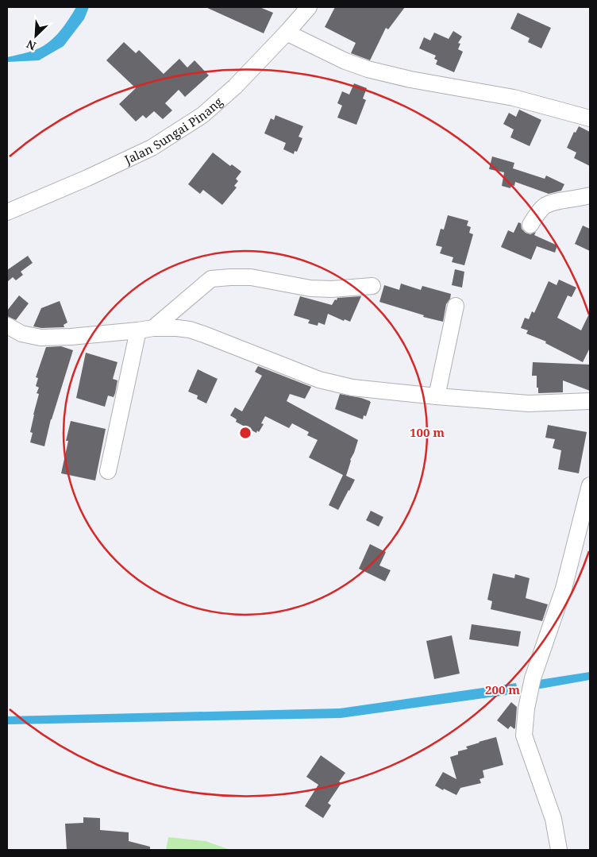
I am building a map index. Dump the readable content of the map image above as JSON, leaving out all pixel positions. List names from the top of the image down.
{
  "streets": {
    "street": ["Jalan Sungai Pinang"]
  },
  "north": "bottom left",
  "rings": ["100 m", "200 m"]
}
